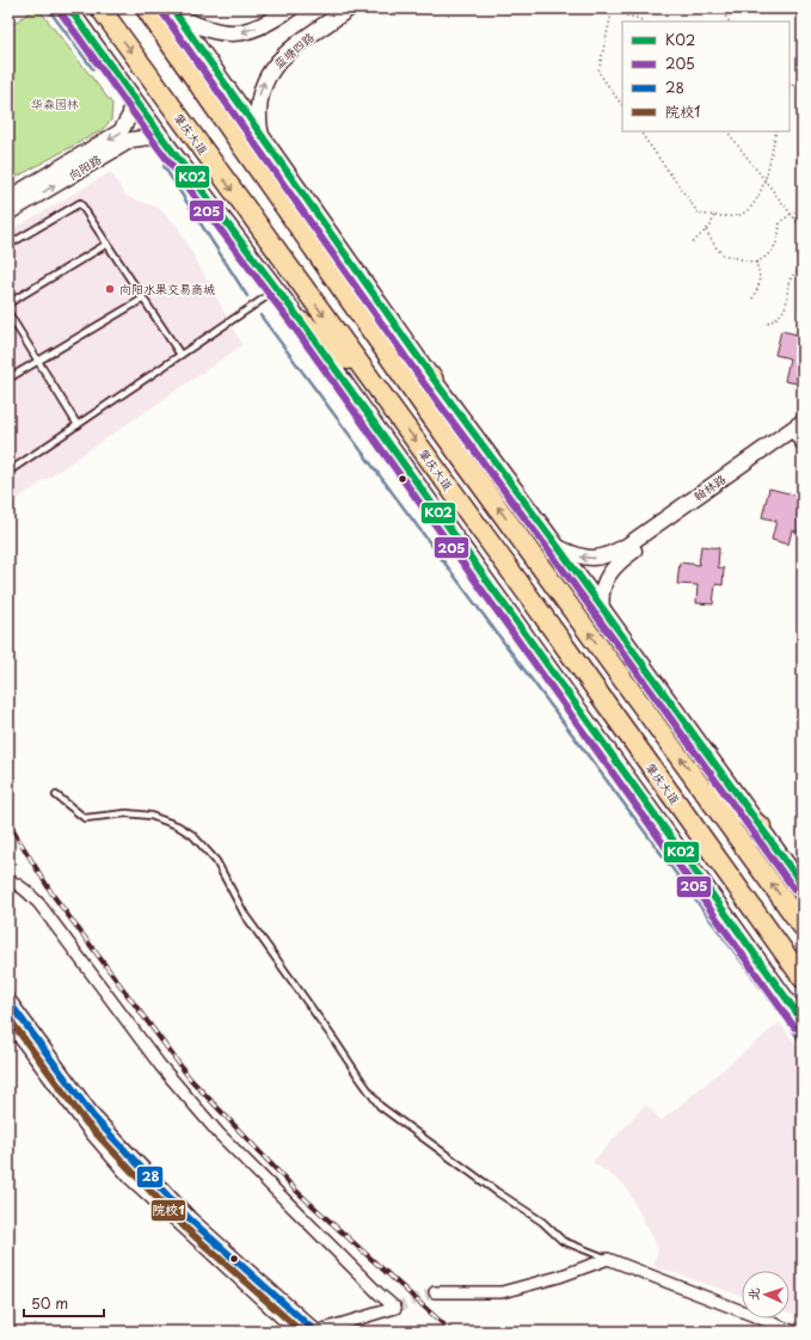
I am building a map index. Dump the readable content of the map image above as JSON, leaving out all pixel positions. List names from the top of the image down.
{
  "streets": {
    "highway": ["肇庆大道"],
    "main road": ["蓝塘四路"],
    "street": ["向阳路", "翰林路"]
  },
  "one_way": ["蓝塘四路"],
  "parks": ["华森园林"],
  "places": ["向阳水果交易商城"],
  "lines": [
    "transit line K02",
    "transit line 205",
    "transit line 28",
    "transit line 院校1"
  ],
  "legend": [
    "K02",
    "205",
    "28",
    "院校1"
  ],
  "scale_bar": "50 m",
  "north": "left"
}
